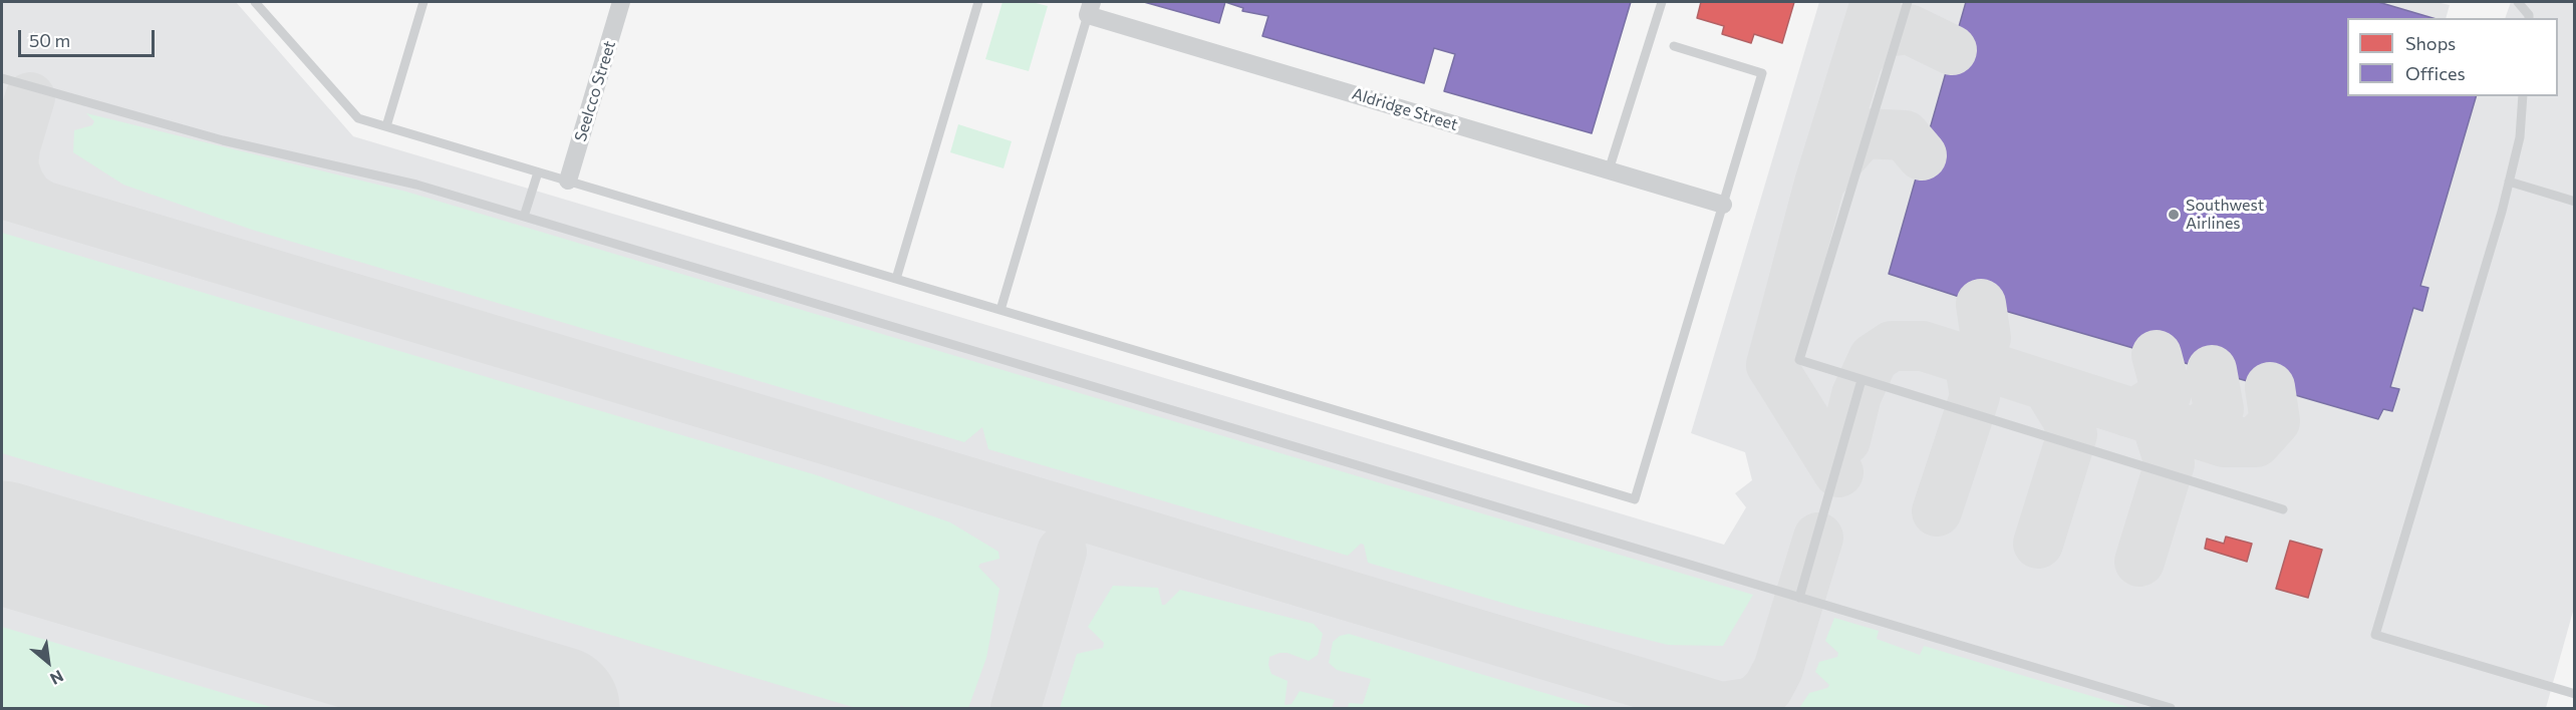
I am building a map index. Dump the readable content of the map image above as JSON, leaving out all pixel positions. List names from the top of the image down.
{
  "streets": {
    "street": ["Seelcco Street", "Aldridge Street"]
  },
  "places": ["Southwest Airlines"],
  "legend": ["Shops", "Offices"],
  "scale_bar": "50 m",
  "north": "bottom right"
}
